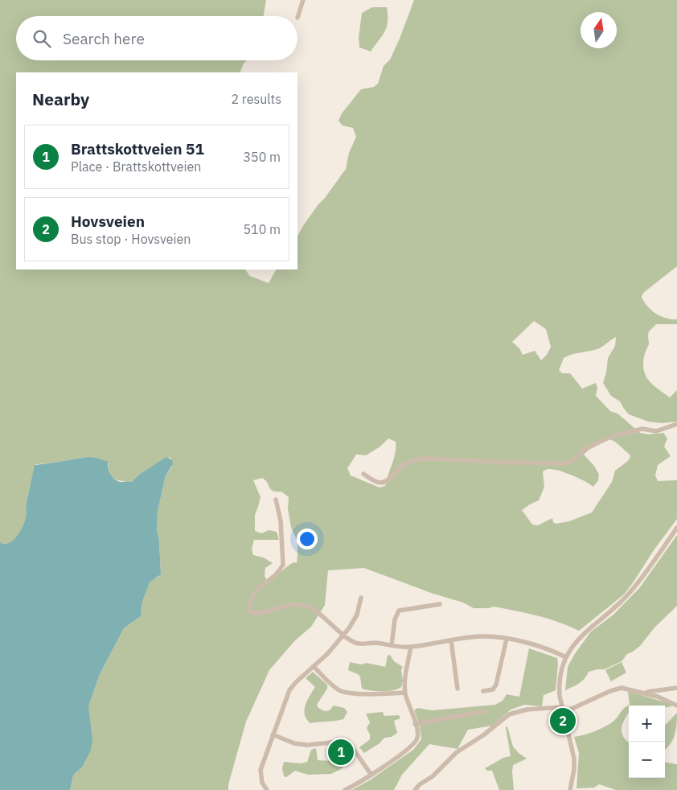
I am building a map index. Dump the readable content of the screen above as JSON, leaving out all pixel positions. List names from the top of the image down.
{
  "north": "top",
  "page": {
    "search": "Search here",
    "heading": ["Nearby", "2 results"],
    "list": [
      {
        "mark": "1",
        "name": "Brattskottveien 51",
        "note": "Place · Brattskottveien",
        "value": "350 m"
      },
      {
        "mark": "2",
        "name": "Hovsveien",
        "note": "Bus stop · Hovsveien",
        "value": "510 m"
      }
    ],
    "map_buttons": ["+", "−"],
    "pins": ["2", "1"]
  }
}
